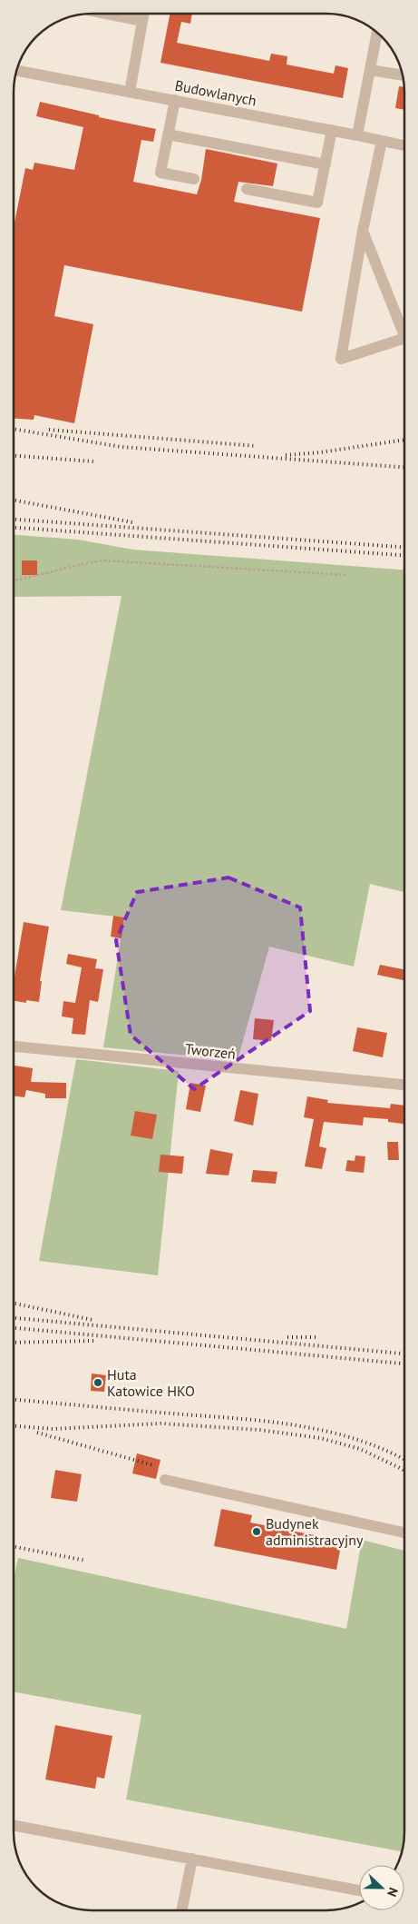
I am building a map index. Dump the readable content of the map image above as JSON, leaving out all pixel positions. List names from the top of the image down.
{
  "streets": {
    "street": ["Budowlanych", "Tworzeń"]
  },
  "places": ["Huta Katowice HKO", "Budynek administracyjny"],
  "north": "right"
}
